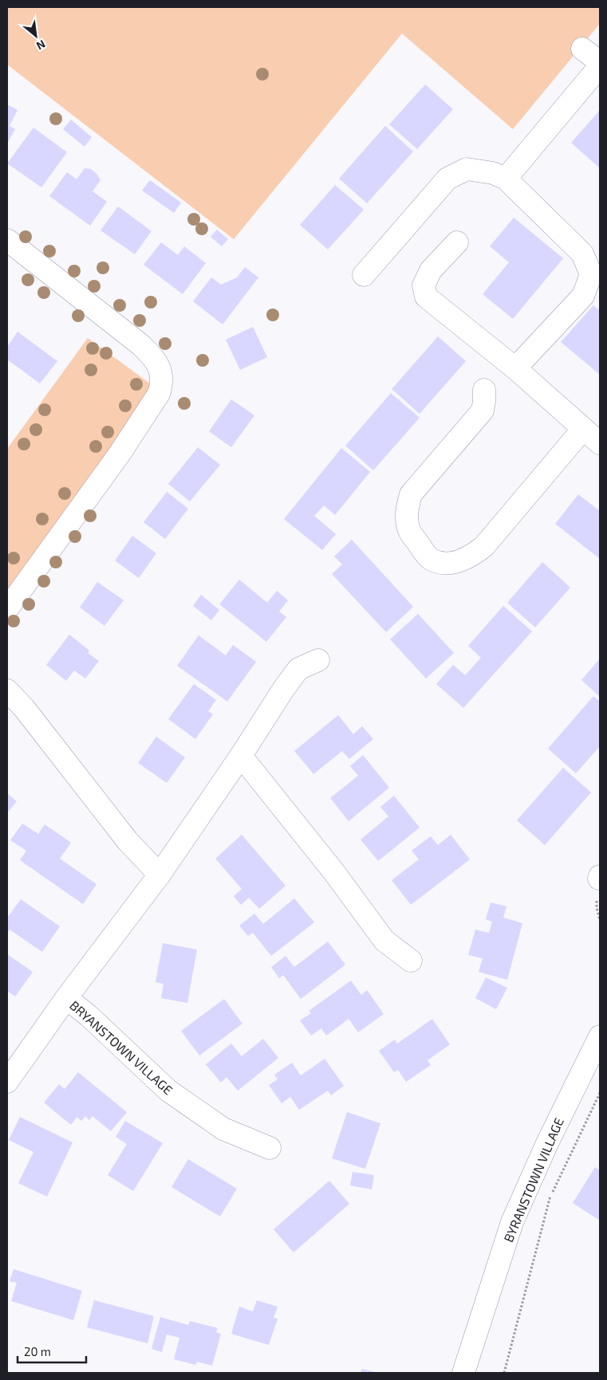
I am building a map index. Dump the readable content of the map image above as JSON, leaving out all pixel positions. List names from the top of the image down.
{
  "streets": {
    "street": ["BRYANSTOWN VILLAGE", "BYRANSTOWN VILLAGE"]
  },
  "scale_bar": "20 m",
  "north": "bottom right"
}
